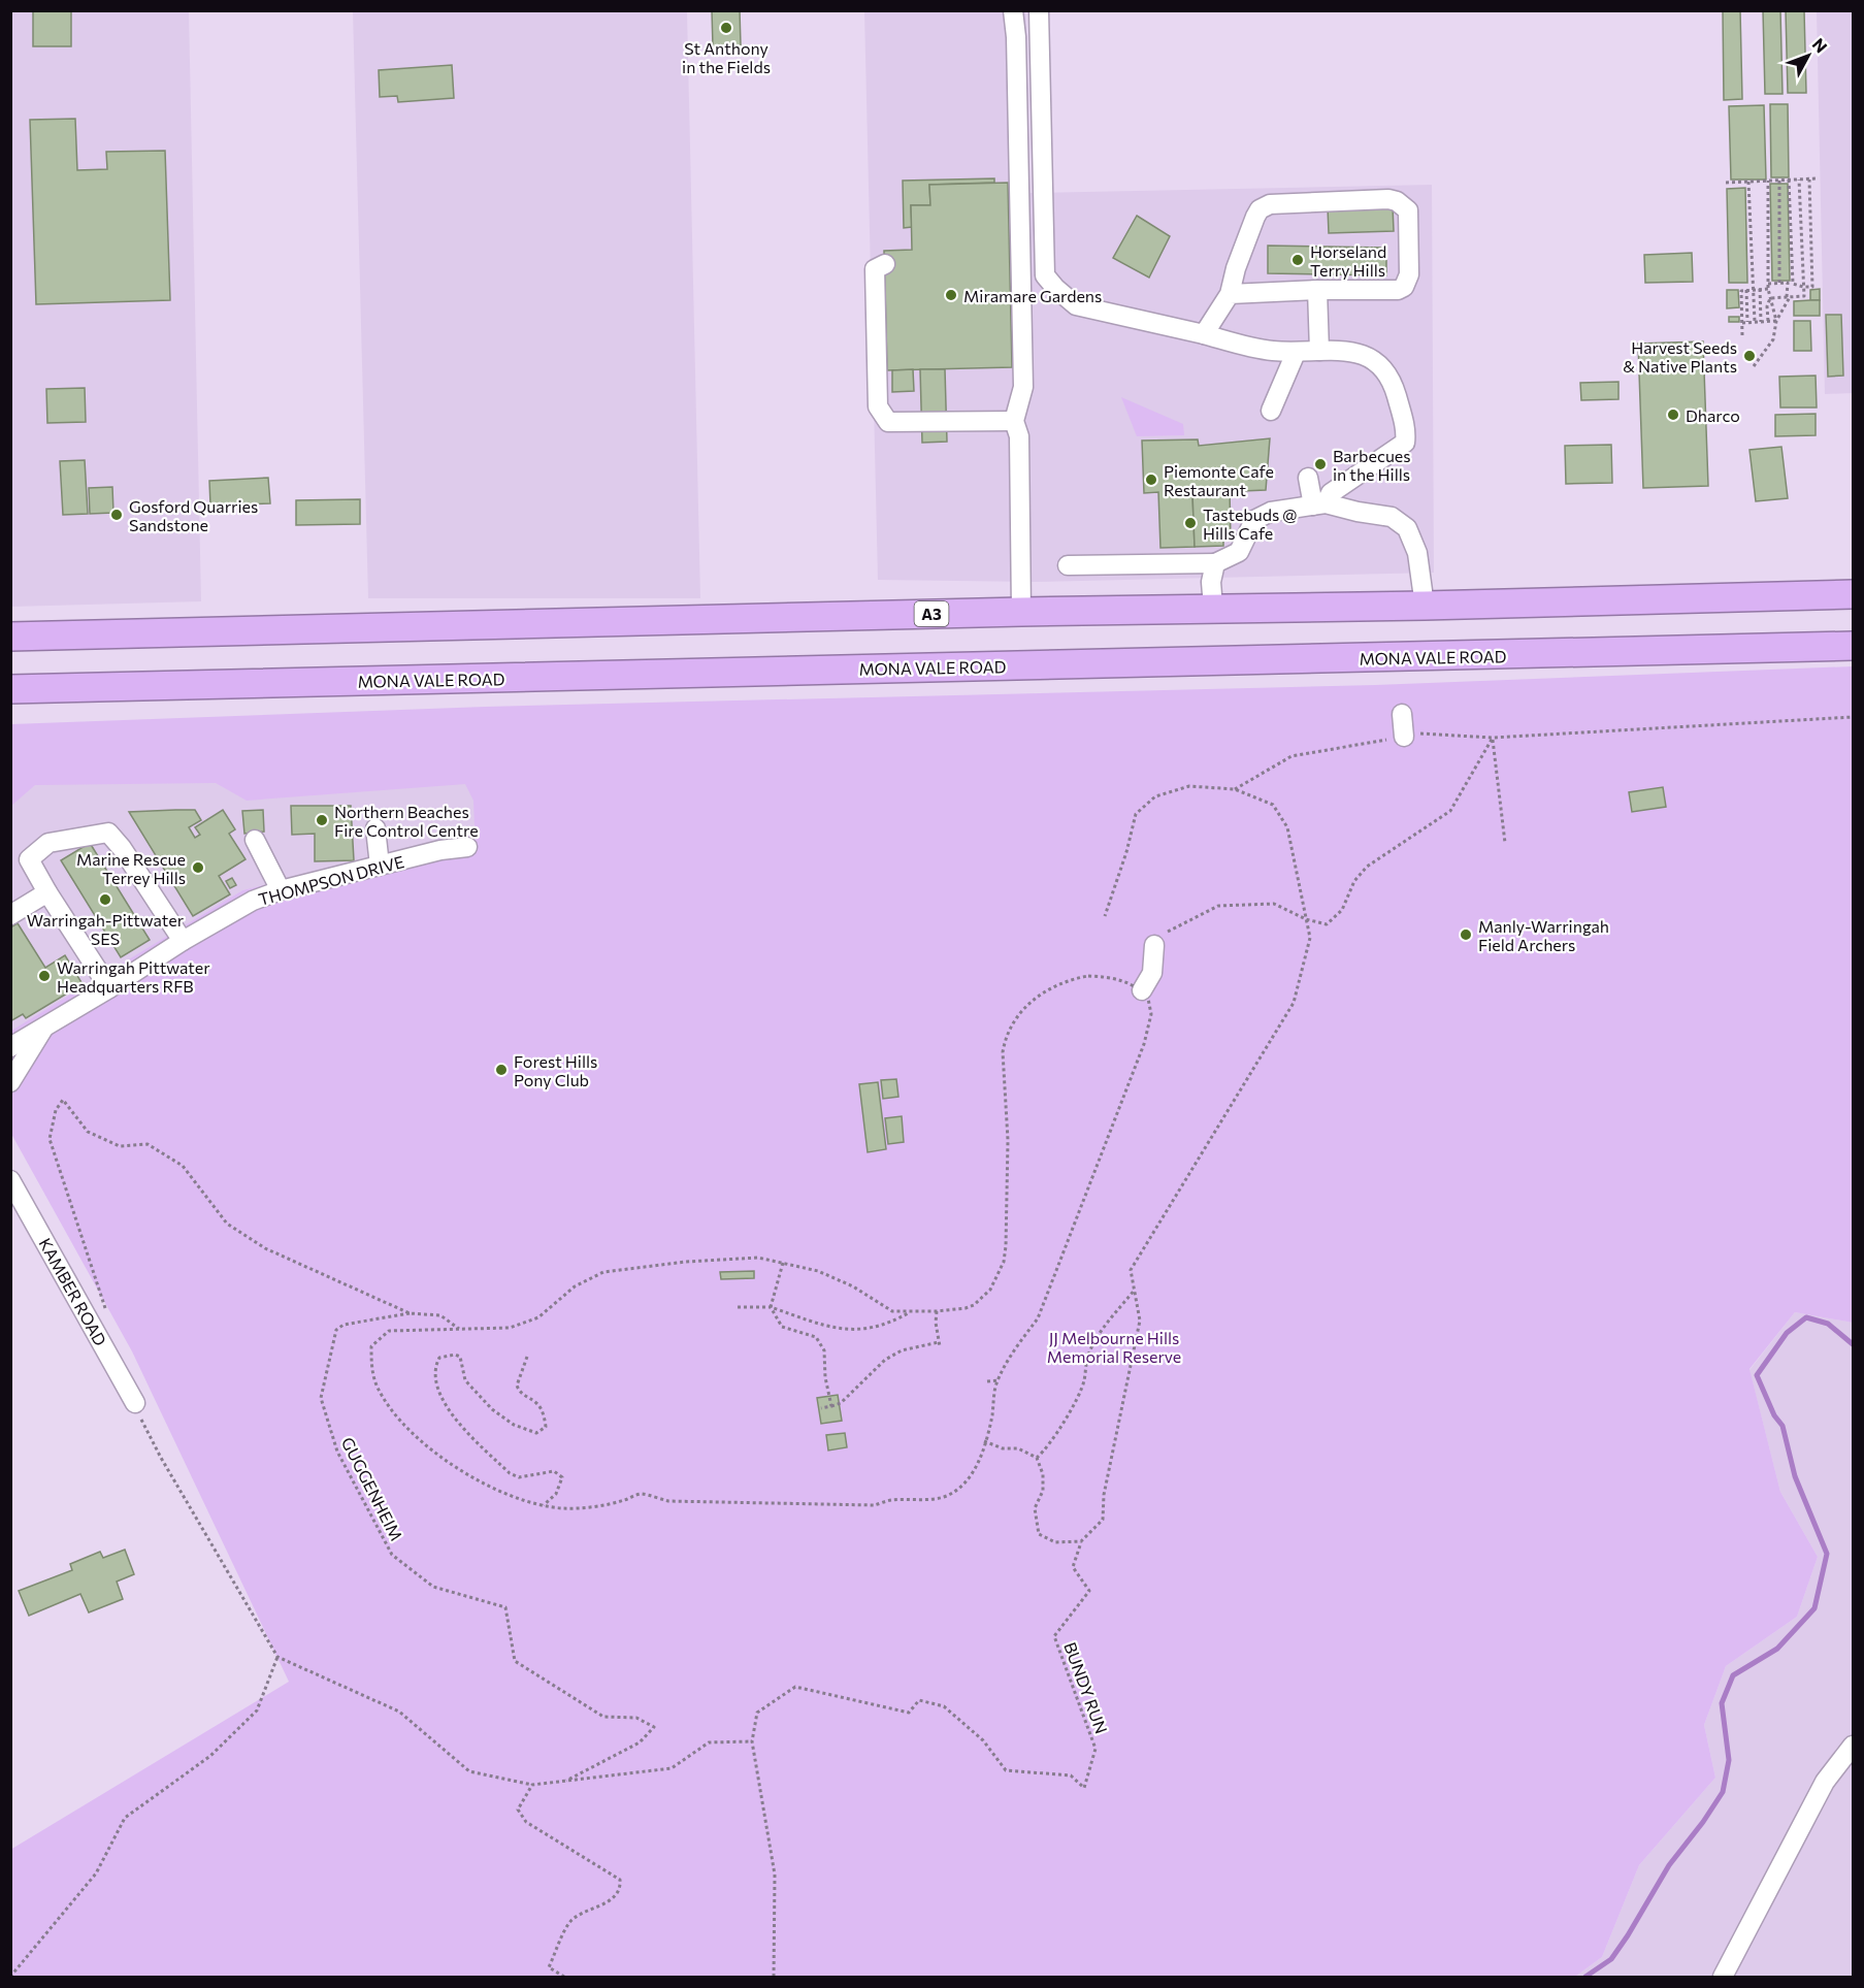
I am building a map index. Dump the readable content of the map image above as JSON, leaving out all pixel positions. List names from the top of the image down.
{
  "streets": {
    "highway": ["A3", "MONA VALE ROAD"],
    "street": ["THOMPSON DRIVE", "KAMBER ROAD"],
    "path": ["GUGGENHEIM", "BUNDY RUN"]
  },
  "parks": ["JJ Melbourne Hills Memorial Reserve"],
  "places": [
    "St Anthony in the Fields",
    "Horseland Terry Hills",
    "Miramare Gardens",
    "Harvest Seeds & Native Plants",
    "Dharco",
    "Barbecues in the Hills",
    "Piemonte Cafe Restaurant",
    "Gosford Quarries Sandstone",
    "Tastebuds @ Hills Cafe",
    "Northern Beaches Fire Control Centre",
    "Marine Rescue Terrey Hills",
    "Warringah-Pittwater SES",
    "Manly-Warringah Field Archers",
    "Warringah Pittwater Headquarters RFB",
    "Forest Hills Pony Club"
  ],
  "north": "top right"
}
